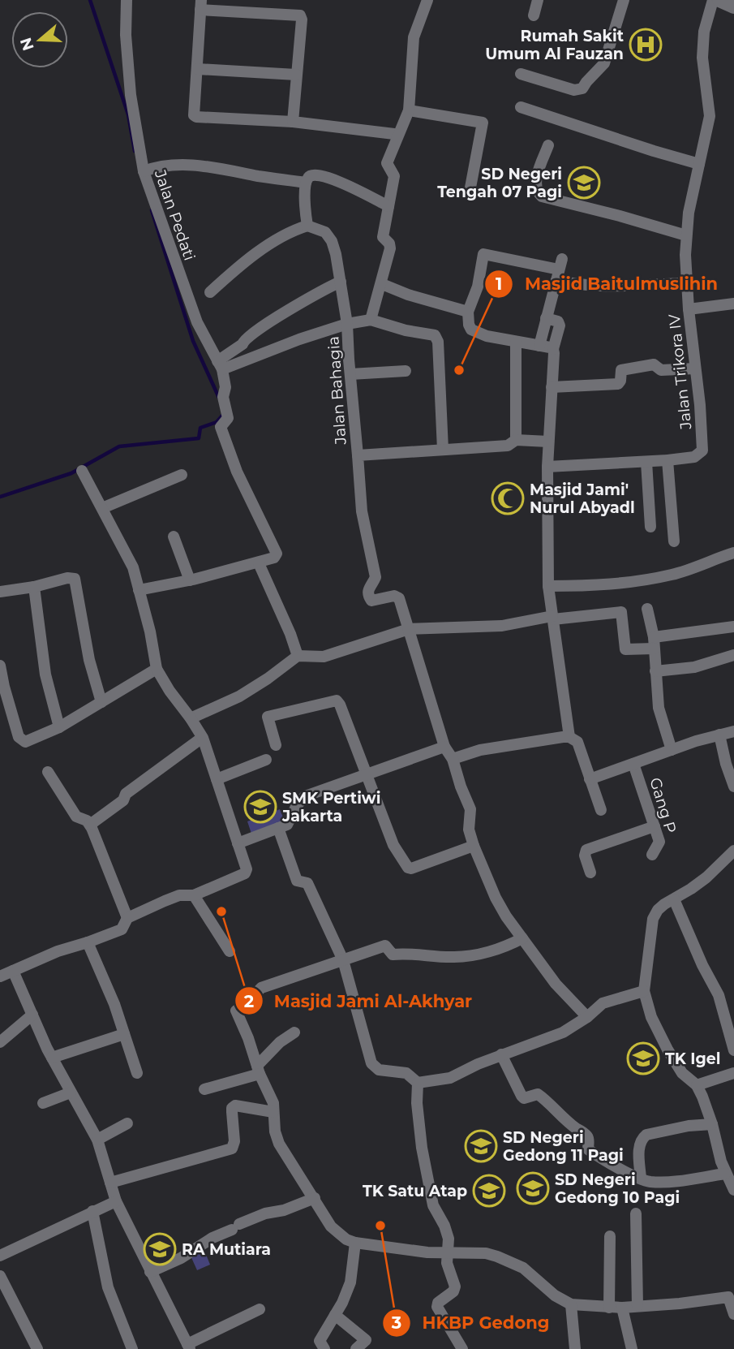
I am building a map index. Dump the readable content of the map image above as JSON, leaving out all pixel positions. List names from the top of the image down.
{
  "streets": {
    "street": [
      "Jalan Pedati",
      "Jalan Trikora IV",
      "Jalan Bahagia",
      "Gang P"
    ]
  },
  "places": {
    "hospital": ["Rumah Sakit Umum Al Fauzan"],
    "school or university": [
      "SD Negeri Tengah 07 Pagi",
      "SMK Pertiwi Jakarta",
      "TK Igel",
      "SD Negeri Gedong 11 Pagi",
      "SD Negeri Gedong 10 Pagi",
      "TK Satu Atap",
      "RA Mutiara"
    ],
    "other": ["Masjid Baitulmuslihin", "Masjid Jami Al-Akhyar", "HKBP Gedong"],
    "mosque": ["Masjid Jami' Nurul Abyadl"]
  },
  "north": "left"
}
